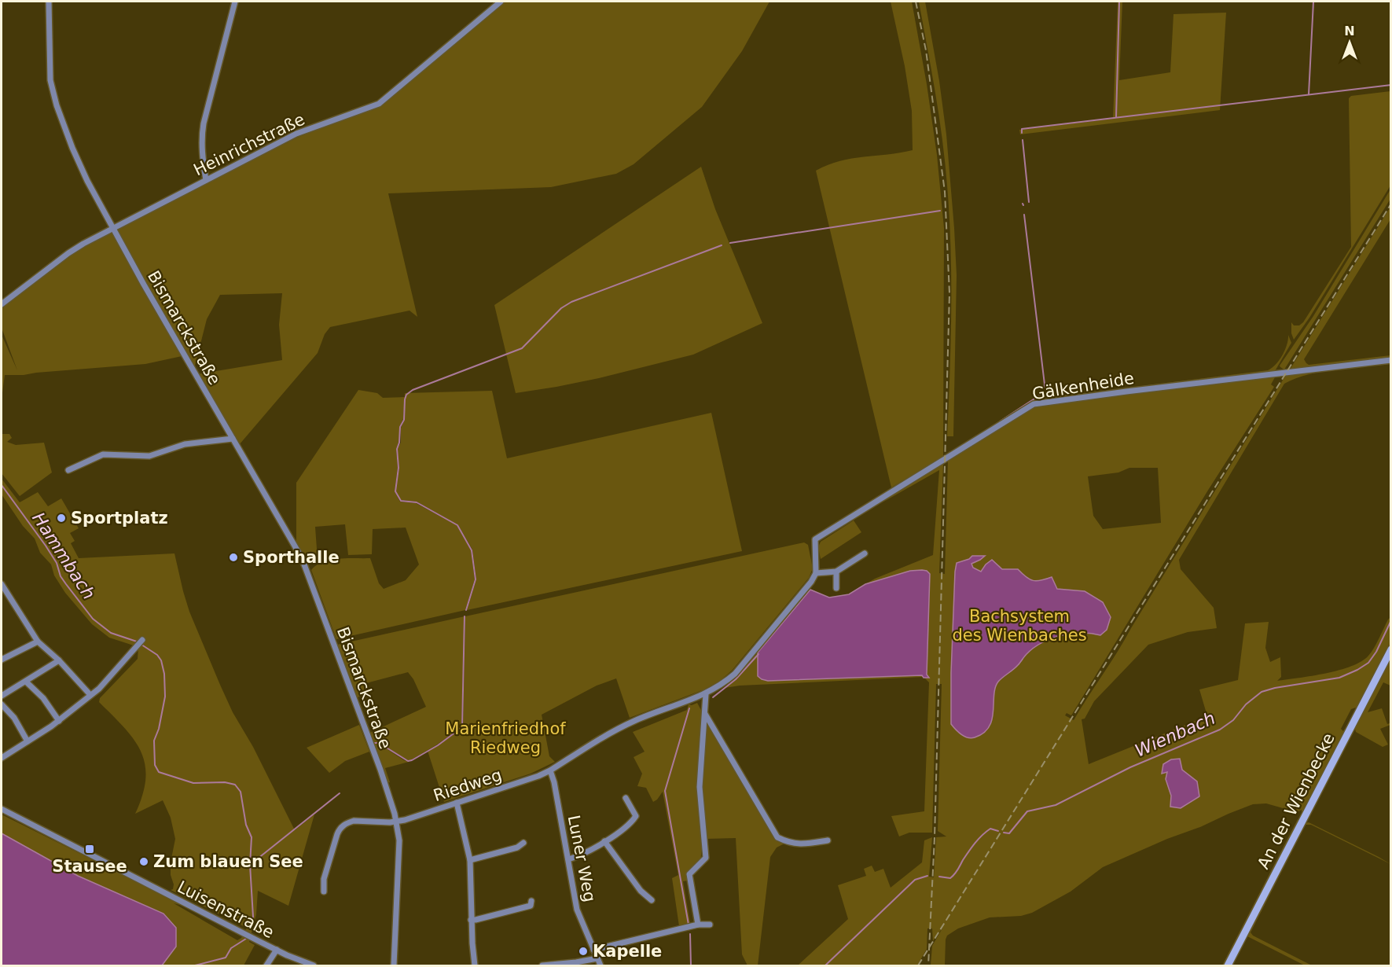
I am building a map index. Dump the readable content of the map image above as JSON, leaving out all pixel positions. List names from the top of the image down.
{
  "streets": {
    "street": [
      "Heinrichstraße",
      "Bismarckstraße",
      "Gälkenheide",
      "Riedweg",
      "An der Wienbecke",
      "Luner Weg",
      "Luisenstraße"
    ]
  },
  "crossings": [
    ["Heinrichstraße", "Bismarckstraße"],
    ["Bismarckstraße", "Riedweg"],
    ["Gälkenheide", "Riedweg"],
    ["Riedweg", "Luner Weg"]
  ],
  "water": ["Hammbach", "Wienbach"],
  "parks": ["Bachsystem des Wienbaches", "Marienfriedhof Riedweg"],
  "places": {
    "other": [
      "Sportplatz",
      "Sporthalle",
      "Zum blauen See",
      "Kapelle"
    ],
    "transit": ["Stausee"]
  },
  "north": "top"
}
